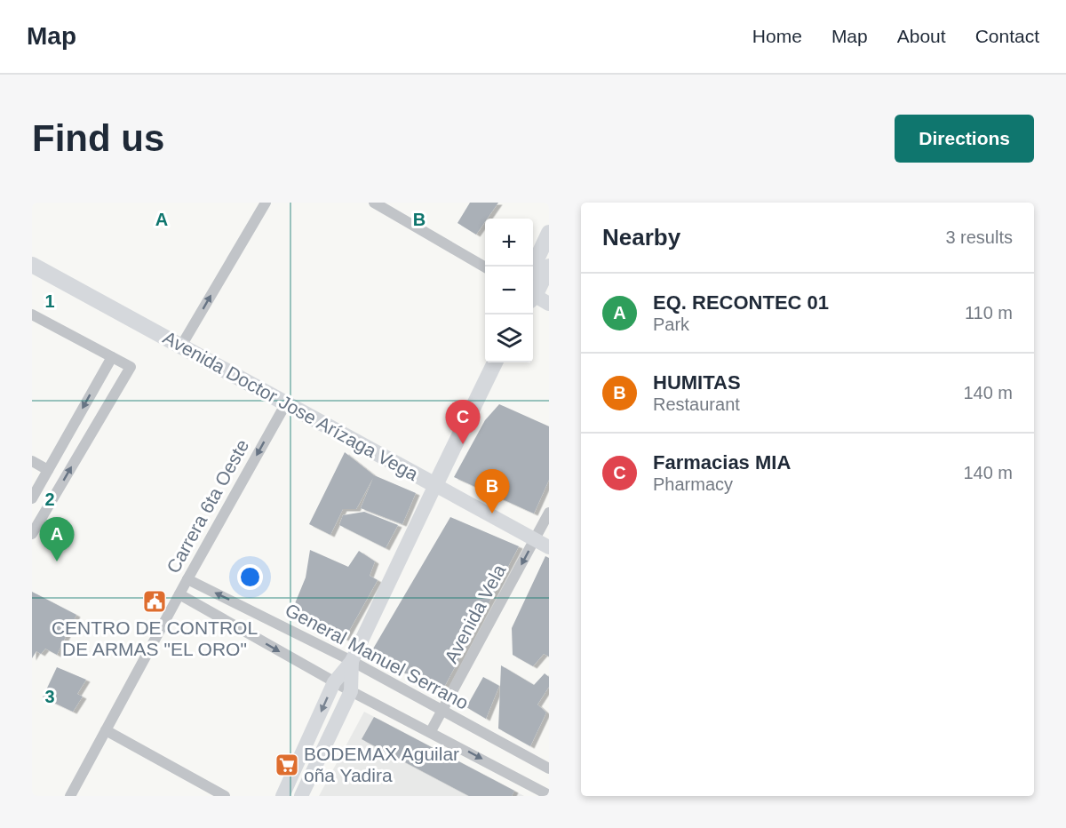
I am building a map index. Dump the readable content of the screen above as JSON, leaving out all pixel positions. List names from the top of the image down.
{
  "streets": {
    "main road": ["Avenida Doctor Jose Arízaga Vega"],
    "street": ["Carrera 6ta Oeste", "Avenida Vela", "General Manuel Serrano"]
  },
  "crossings": [
    ["Avenida Doctor Jose Arízaga Vega", "Carrera 6ta Oeste"],
    ["Avenida Doctor Jose Arízaga Vega", "Avenida Vela"],
    ["Carrera 6ta Oeste", "General Manuel Serrano"],
    ["Avenida Vela", "General Manuel Serrano"]
  ],
  "one_way": ["Carrera 6ta Oeste", "Avenida Vela"],
  "places": {
    "public building": ["CENTRO DE CONTROL DE ARMAS \"EL ORO\""],
    "supermarket": ["BODEMAX Aguilar oña Yadira"]
  },
  "page": {
    "header": "Map",
    "nav": [
      "Home",
      "Map",
      "About",
      "Contact"
    ],
    "buttons": "Directions",
    "title": "Find us",
    "heading": ["Nearby", "3 results"],
    "map_buttons": ["+", "−"],
    "list": [
      {
        "mark": "A",
        "name": "EQ. RECONTEC 01",
        "note": "Park",
        "value": "110 m"
      },
      {
        "mark": "B",
        "name": "HUMITAS",
        "note": "Restaurant",
        "value": "140 m"
      },
      {
        "mark": "C",
        "name": "Farmacias MIA",
        "note": "Pharmacy",
        "value": "140 m"
      }
    ],
    "pins": ["C", "B", "A"]
  },
  "grid": {
    "columns": ["A", "B"],
    "rows": ["1", "2", "3"]
  }
}
